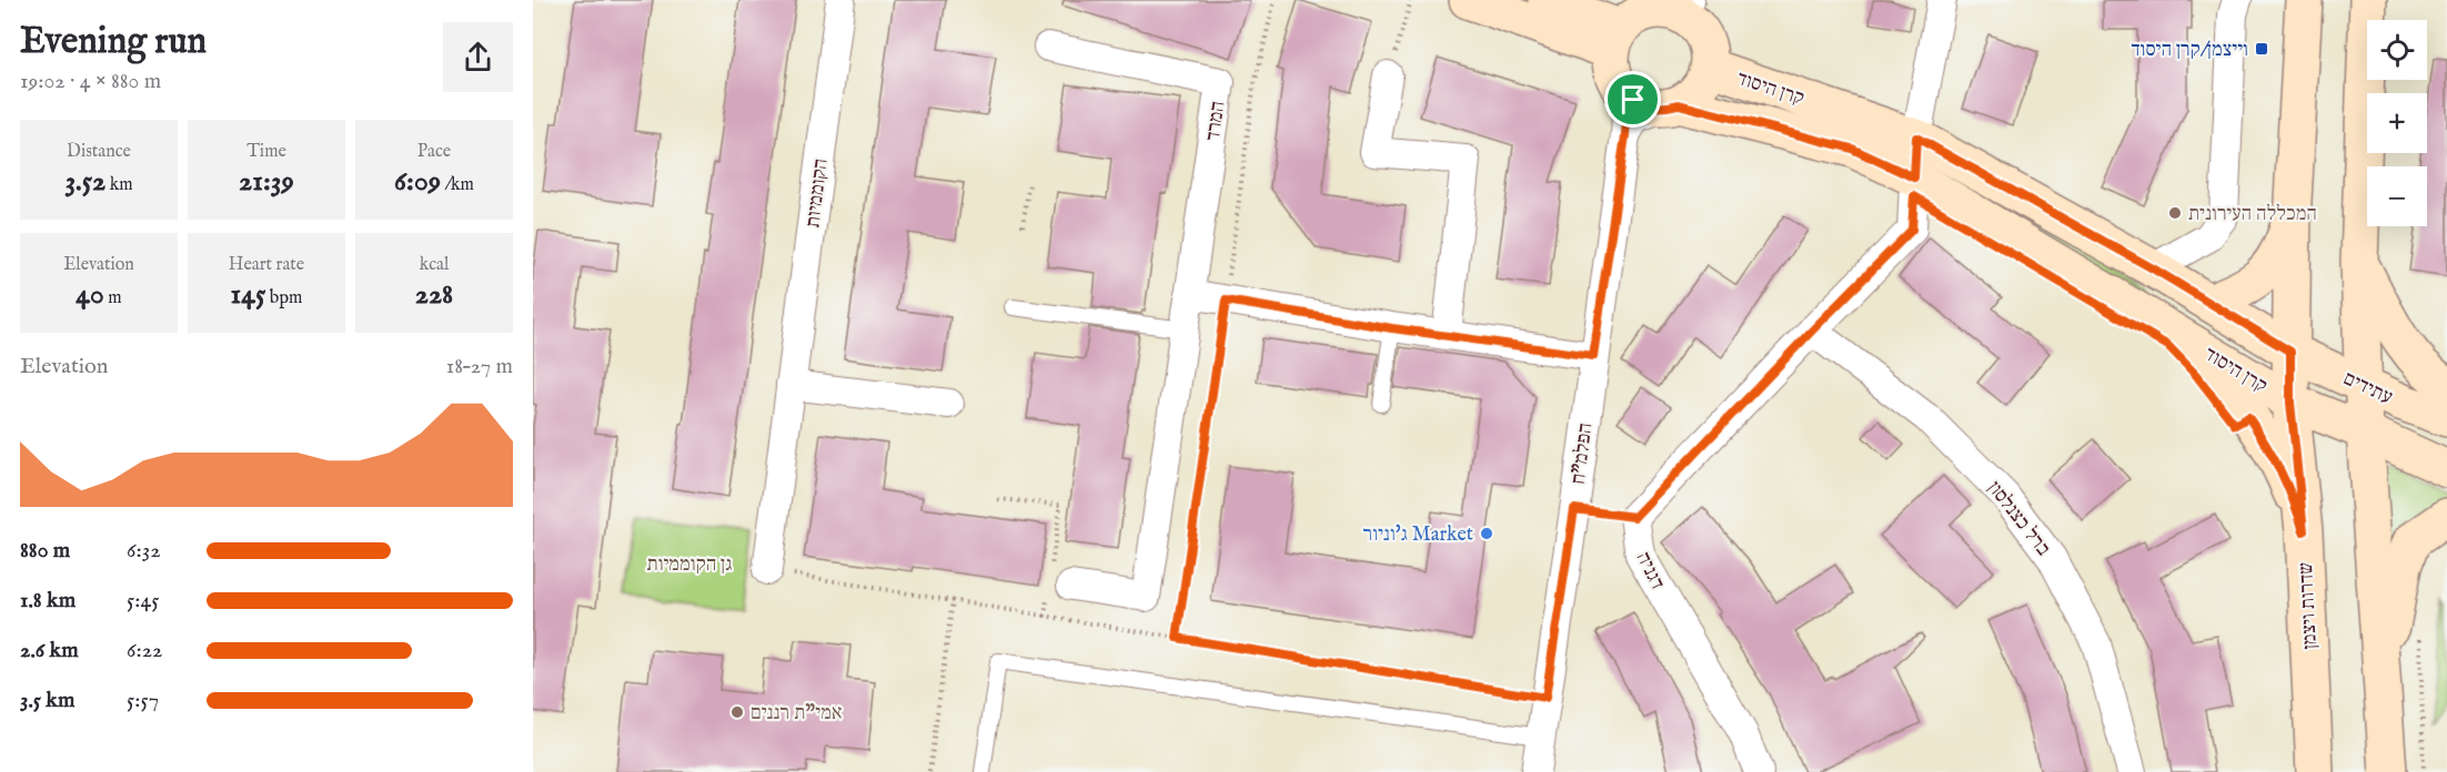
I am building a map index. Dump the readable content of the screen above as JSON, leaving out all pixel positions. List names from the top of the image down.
{
  "streets": {
    "main road": ["קרן היסוד", "עתידים", "שדרות ויצמן"],
    "street": [
      "המרד",
      "הקוממיות",
      "הפלמ\"ח",
      "ברל כצנלסון",
      "דגניה"
    ]
  },
  "crossings": [
    ["קרן היסוד", "עתידים"],
    ["קרן היסוד", "הפלמ\"ח"],
    ["קרן היסוד", "דגניה"],
    ["קרן היסוד", "שדרות ויצמן"],
    ["עתידים", "שדרות ויצמן"],
    ["ברל כצנלסון", "דגניה"]
  ],
  "parks": ["גן הקוממיות"],
  "places": {
    "transit": ["וייצמן/קרן היסוד"],
    "other": ["המכללה העירונית", "ג'וניור Market", "אמי\"ת רננים"]
  },
  "page": {
    "heading": ["Evening run", "19:02 · 4 × 880 m"],
    "map_buttons": ["+", "−"],
    "stats": [
      ["Distance", "3.52 km"],
      ["Time", "21:39"],
      ["Pace", "6:09 /km"],
      ["Elevation", "40 m"],
      ["Heart rate", "145 bpm"],
      ["kcal", "228"]
    ],
    "chart": ["Elevation", "18–27 m"],
    "list": [
      {
        "name": "880 m",
        "note": "6:32"
      },
      {
        "name": "1.8 km",
        "note": "5:45"
      },
      {
        "name": "2.6 km",
        "note": "6:22"
      },
      {
        "name": "3.5 km",
        "note": "5:57"
      }
    ]
  }
}
